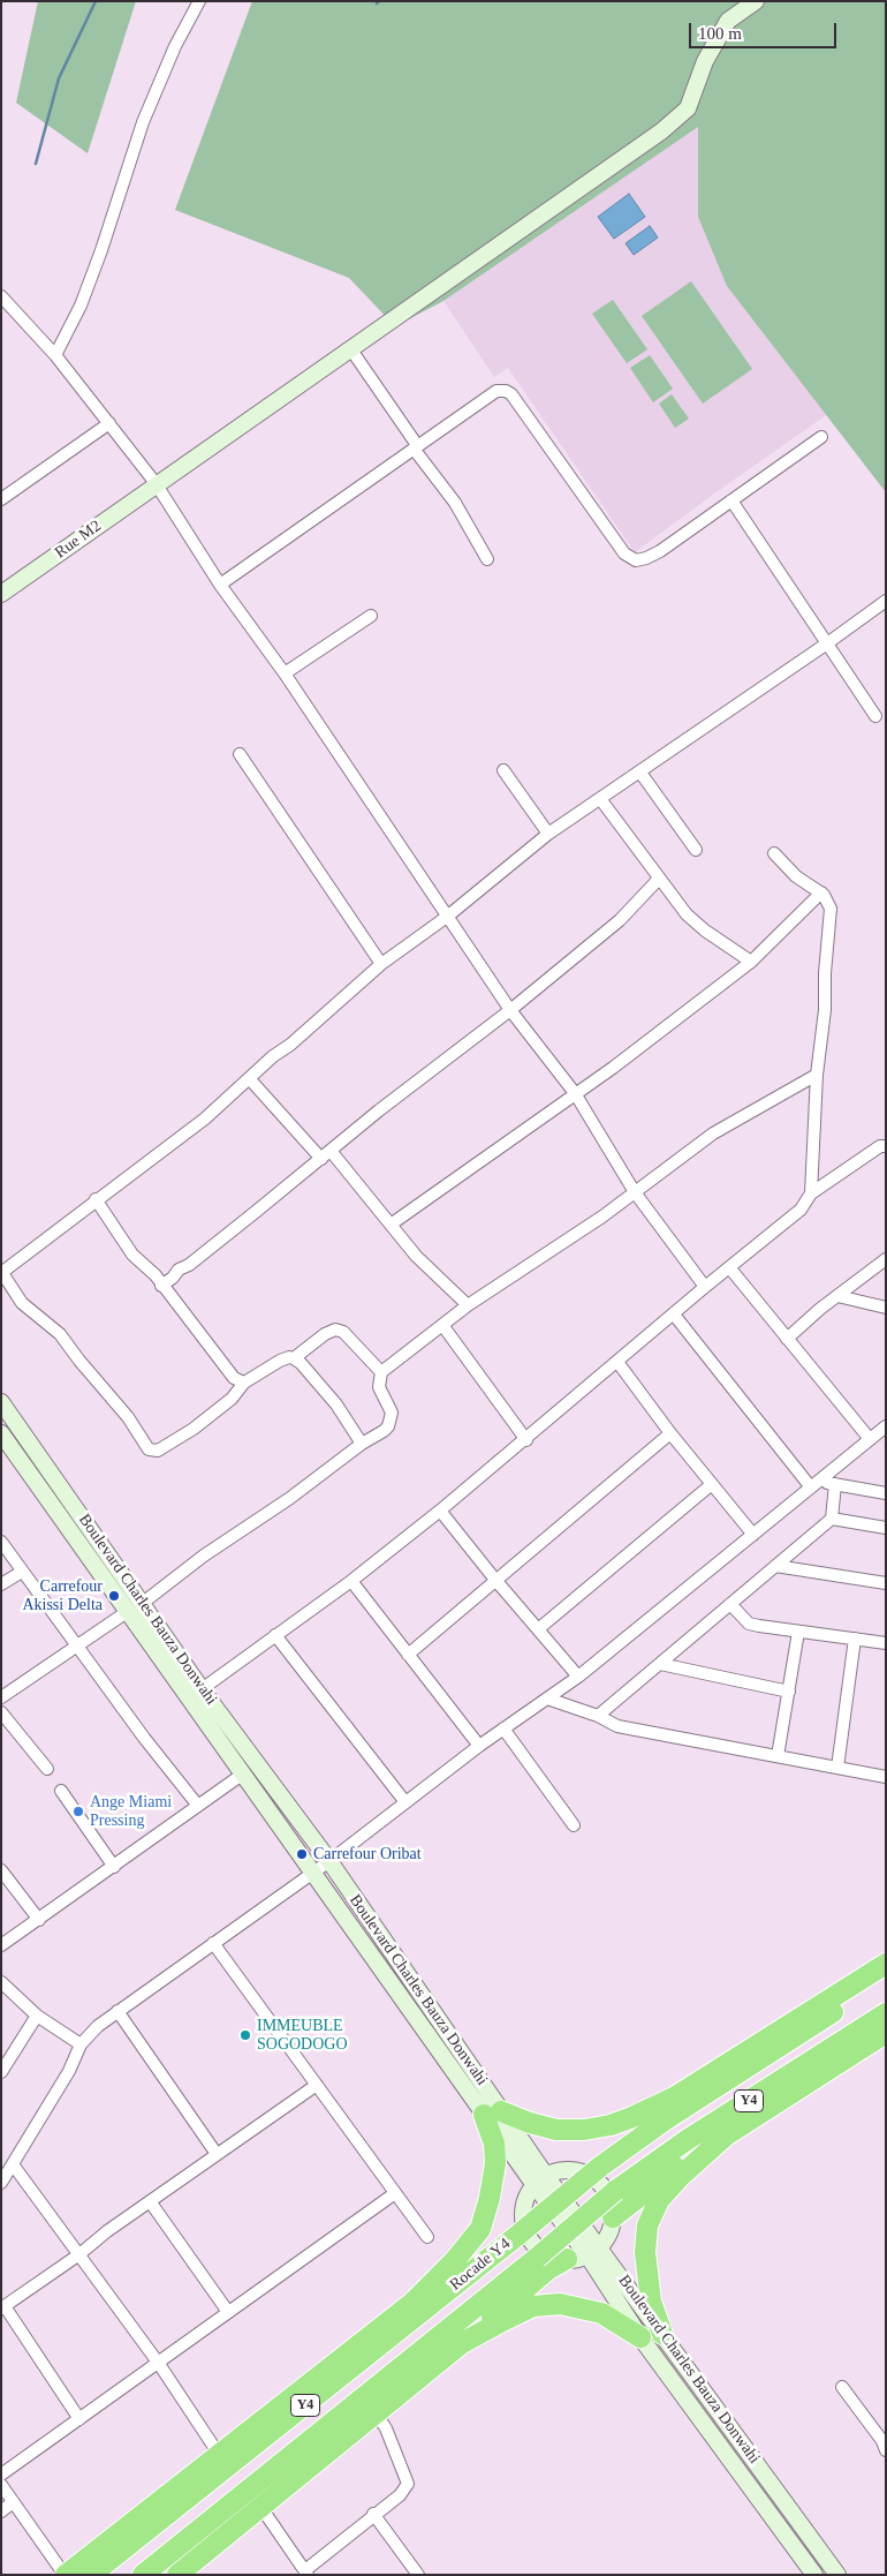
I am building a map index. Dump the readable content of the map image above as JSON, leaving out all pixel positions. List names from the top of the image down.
{
  "streets": {
    "highway": ["Y4", "Rocade Y4"],
    "main road": ["Rue M2", "Boulevard Charles Bauza Donwahi"]
  },
  "crossings": [
    ["Boulevard Charles Bauza Donwahi", "Rocade Y4"]
  ],
  "places": [
    "Carrefour Akissi Delta",
    "Ange Miami Pressing",
    "Carrefour Oribat",
    "IMMEUBLE SOGODOGO"
  ],
  "scale_bar": "100 m"
}
